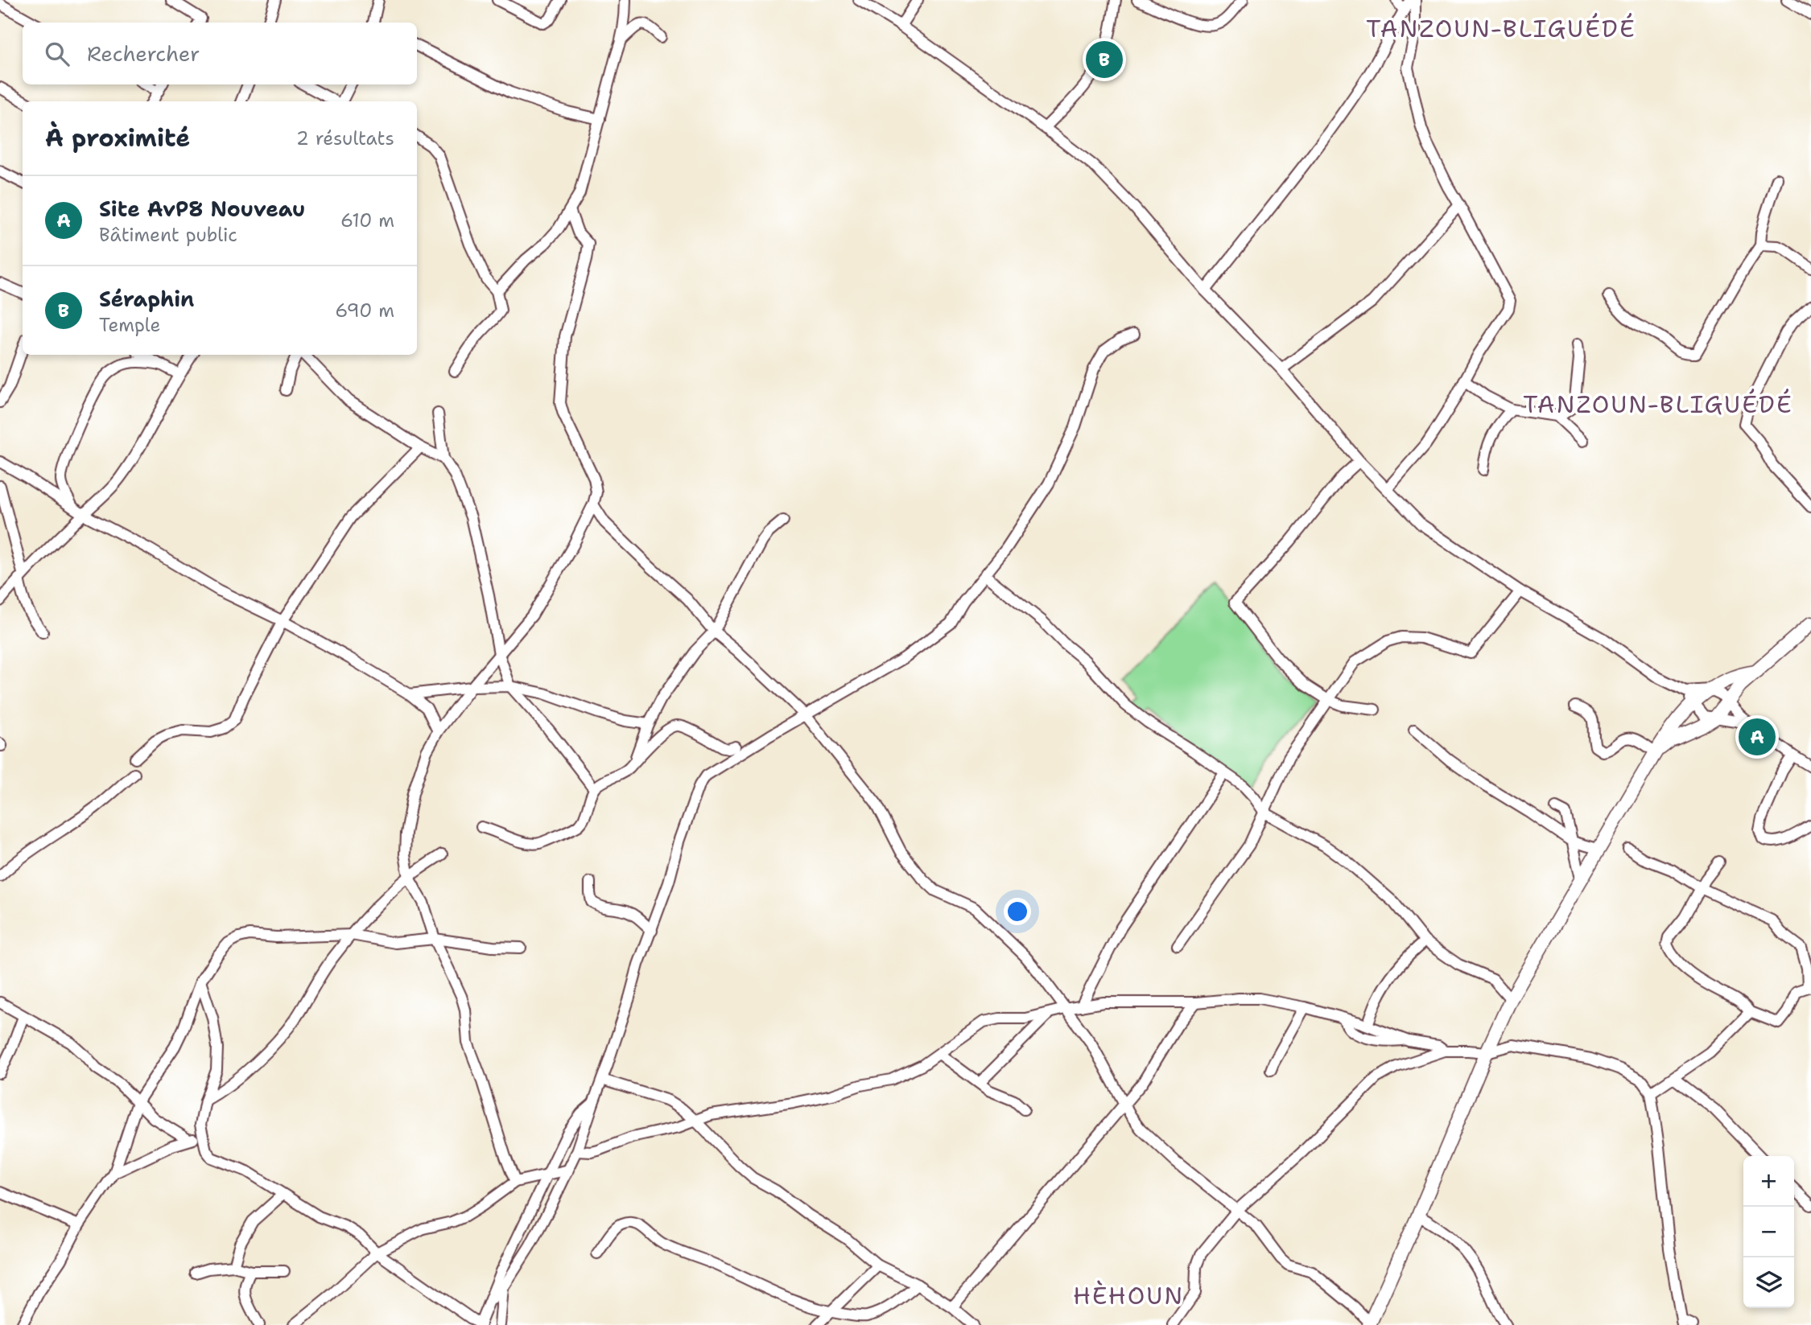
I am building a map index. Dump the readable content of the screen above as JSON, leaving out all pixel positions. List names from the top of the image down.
{
  "districts": ["TANZOUN-BLIGUÉDÉ", "TANZOUN-BLIGUÉDÉ", "HÈHOUN"],
  "page": {
    "search": "Rechercher",
    "pins": ["B", "A"],
    "heading": ["À proximité", "2 résultats"],
    "list": [
      {
        "mark": "A",
        "name": "Site AvP8 Nouveau",
        "note": "Bâtiment public",
        "value": "610 m"
      },
      {
        "mark": "B",
        "name": "Séraphin",
        "note": "Temple",
        "value": "690 m"
      }
    ],
    "map_buttons": ["+", "−"]
  }
}
